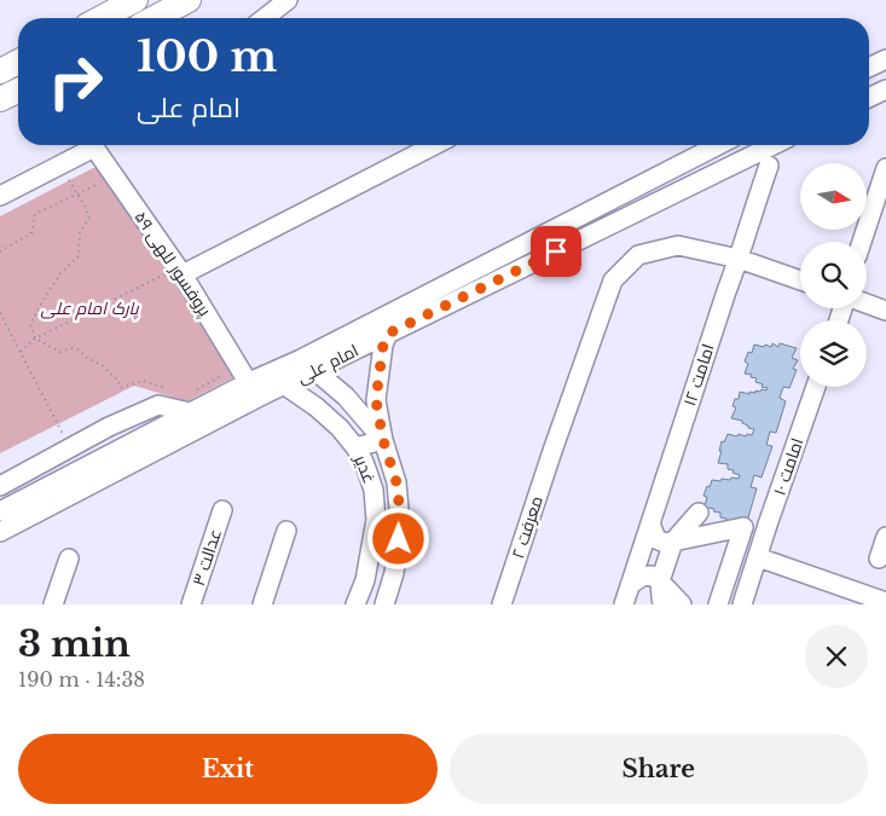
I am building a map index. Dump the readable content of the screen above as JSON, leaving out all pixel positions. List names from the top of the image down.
{
  "streets": {
    "street": [
      "پروفسور للهی ۵۹",
      "امام علی",
      "امامت ۱۲",
      "امامت ۱۰",
      "غدیر",
      "معرفت ۲",
      "عدالت ۳"
    ]
  },
  "crossings": [
    ["پروفسور للهی ۵۹", "امام علی"],
    ["امام علی", "غدیر"],
    ["امامت ۱۲", "معرفت ۲"]
  ],
  "parks": ["پارک امام علی"],
  "north": "right",
  "page": {
    "turn": ["100 m", "امام علی"],
    "heading": ["3 min", "190 m · 14:38"],
    "buttons": ["Exit", "Share"]
  }
}
